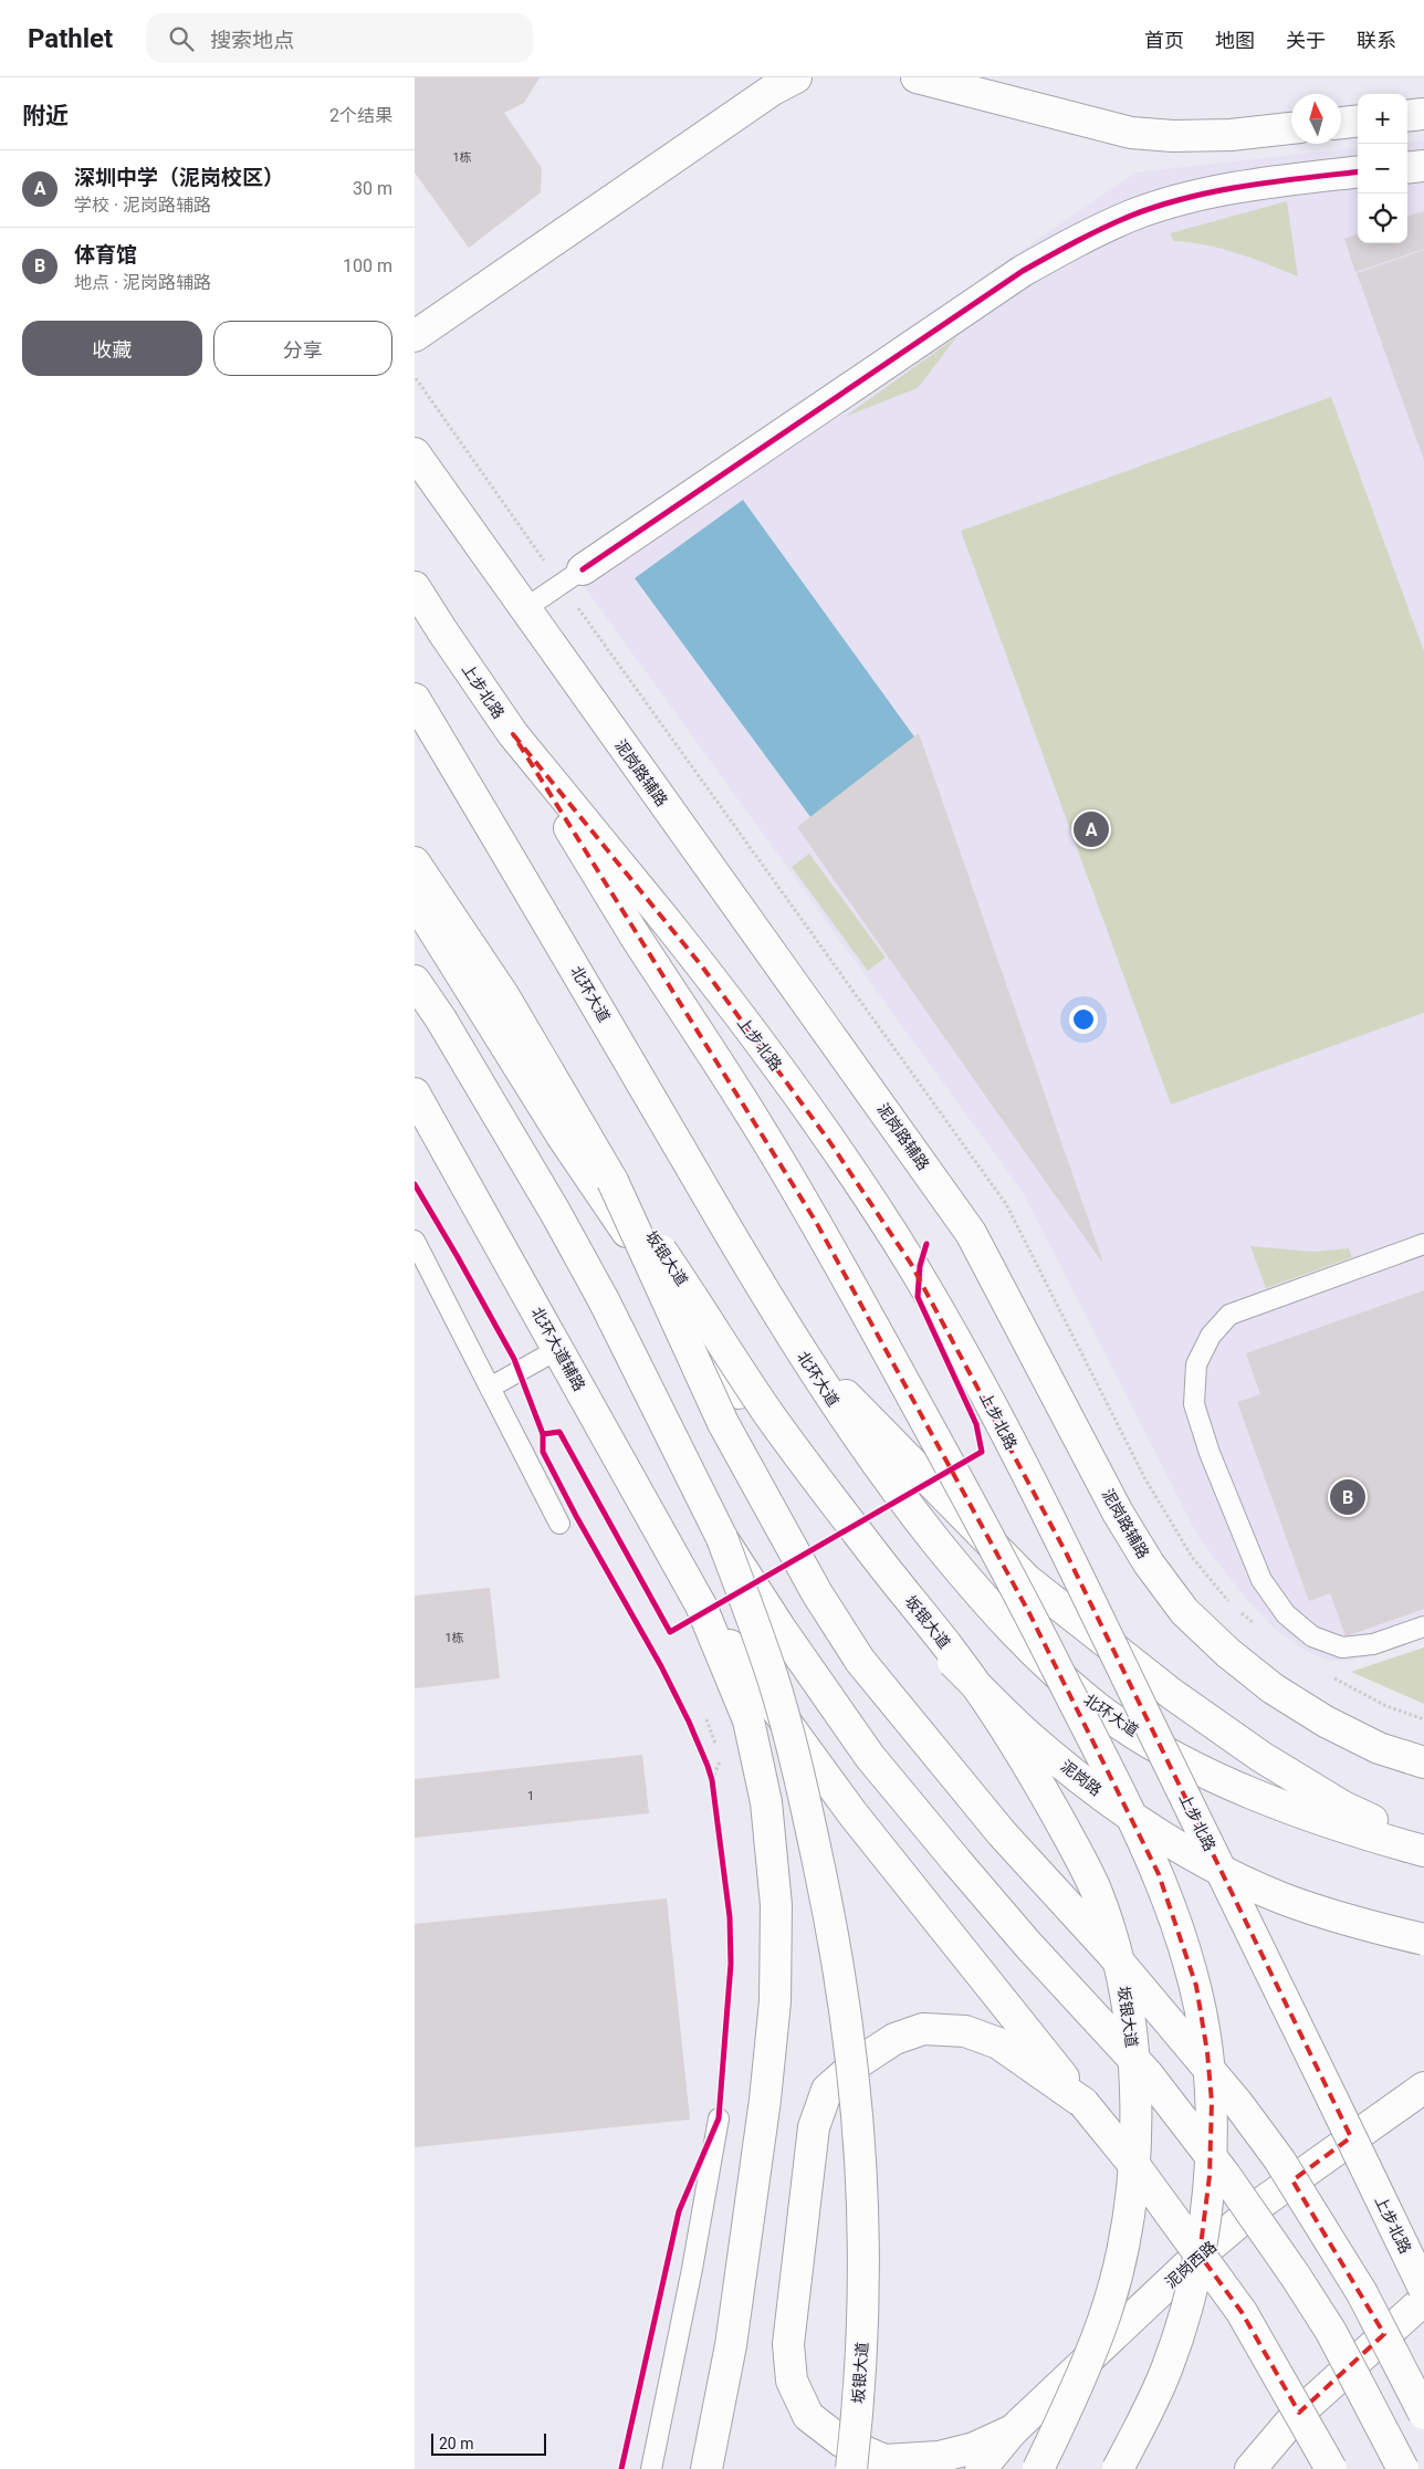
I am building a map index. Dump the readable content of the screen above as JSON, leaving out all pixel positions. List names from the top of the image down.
{
  "streets": {
    "main road": [
      "上步北路",
      "泥岗路辅路",
      "北环大道",
      "坂银大道",
      "北环大道辅路",
      "泥岗路",
      "泥岗西路"
    ]
  },
  "house_numbers": ["1栋", "1栋", "1"],
  "scale_bar": "20 m",
  "north": "top",
  "page": {
    "header": "Pathlet",
    "search": "搜索地点",
    "nav": [
      "首页",
      "地图",
      "关于",
      "联系"
    ],
    "heading": ["附近", "2个结果"],
    "map_buttons": ["+", "−"],
    "list": [
      {
        "mark": "A",
        "name": "深圳中学（泥岗校区）",
        "note": "学校 · 泥岗路辅路",
        "value": "30 m"
      },
      {
        "mark": "B",
        "name": "体育馆",
        "note": "地点 · 泥岗路辅路",
        "value": "100 m"
      }
    ],
    "buttons": ["收藏", "分享"],
    "pins": ["A", "B"],
    "scale": "20 m"
  }
}
